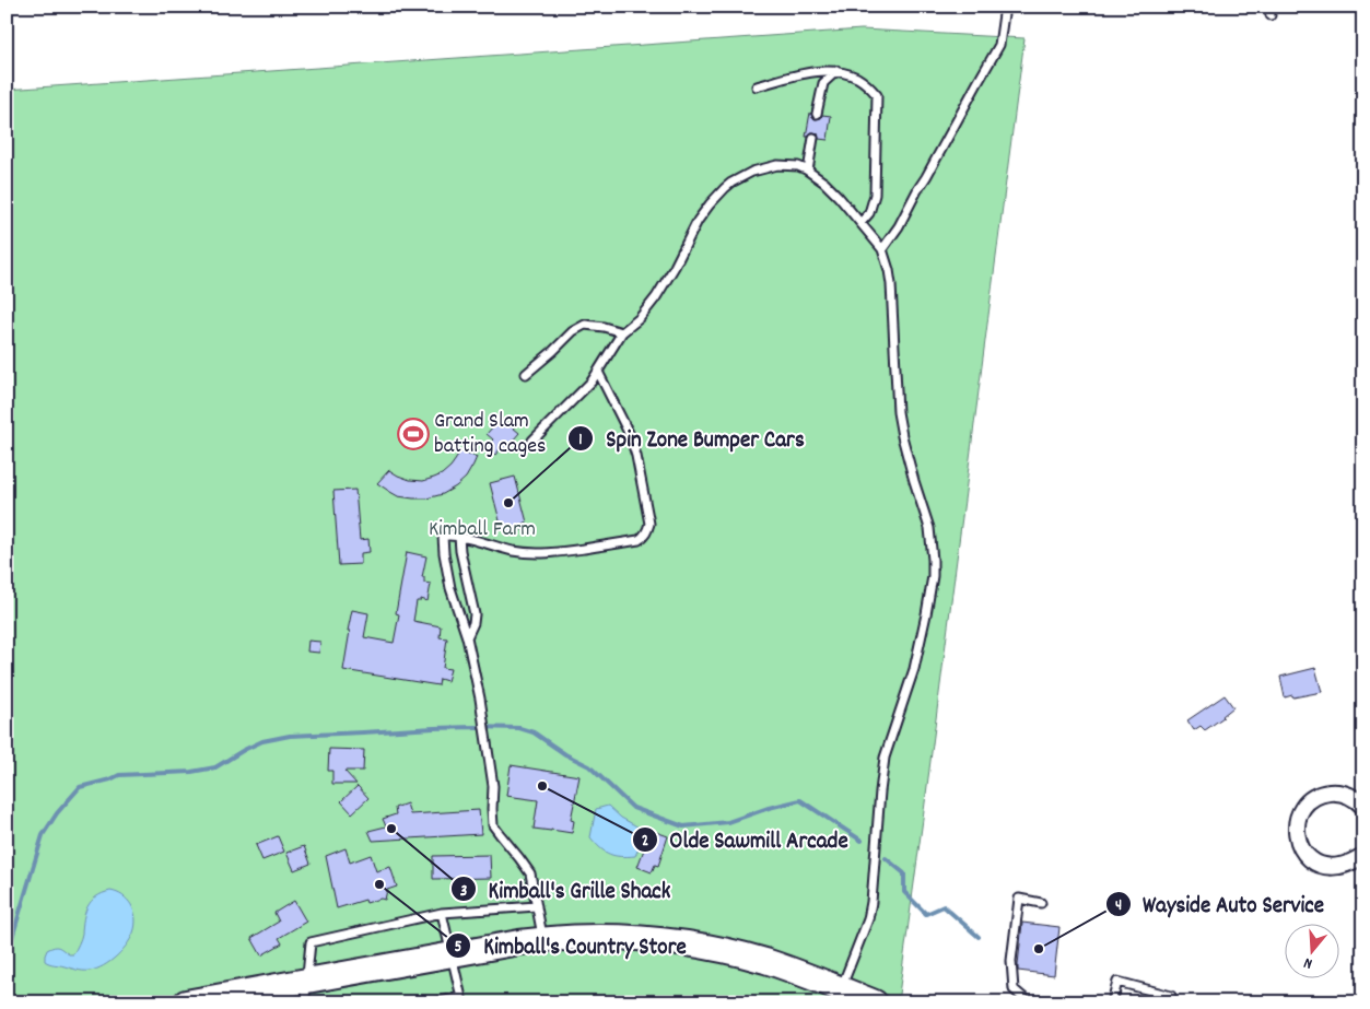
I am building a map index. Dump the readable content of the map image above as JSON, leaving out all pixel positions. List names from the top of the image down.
{
  "parks": ["Kimball Farm"],
  "places": {
    "sports": ["Grand Slam batting cages"],
    "other": [
      "Spin Zone Bumper Cars",
      "Olde Sawmill Arcade",
      "Kimball's Grille Shack",
      "Kimball's Country Store",
      "Wayside Auto Service"
    ]
  },
  "north": "bottom"
}
